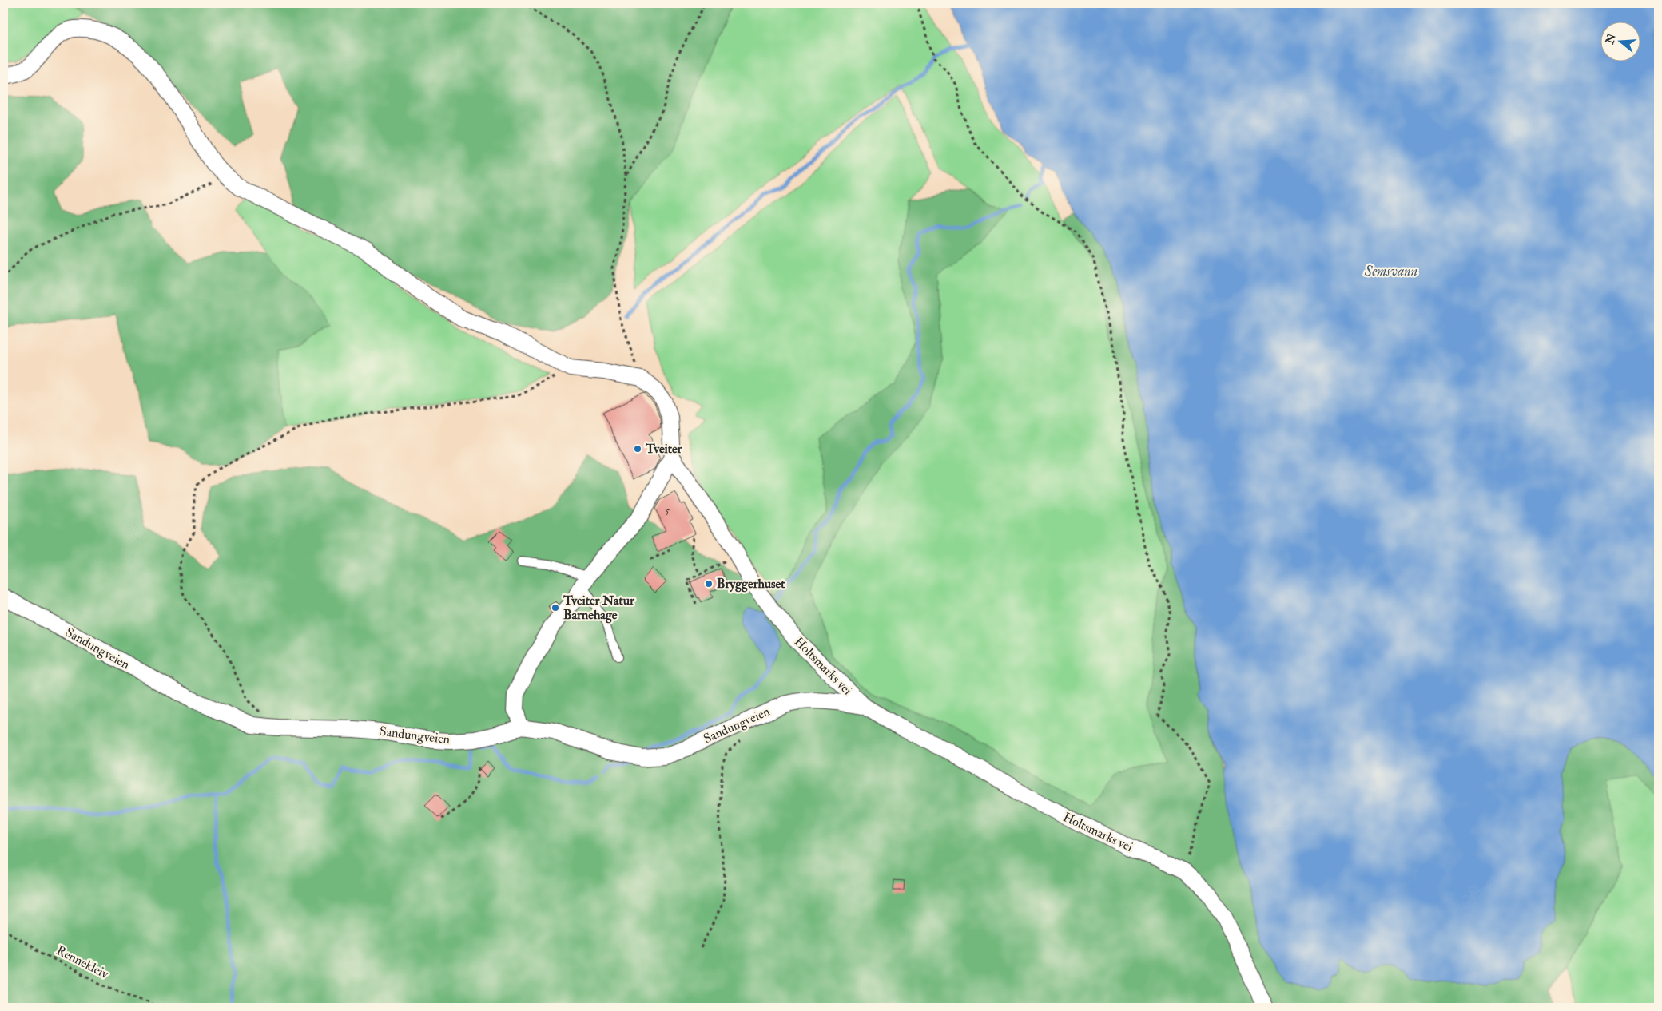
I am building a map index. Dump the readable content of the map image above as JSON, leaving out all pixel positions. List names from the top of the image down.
{
  "streets": {
    "street": ["Sandungveien", "Holtsmarks vei"],
    "path": ["Rennekleiv"]
  },
  "crossings": [
    ["Sandungveien", "Holtsmarks vei"]
  ],
  "water": ["Semsvann"],
  "places": ["Tveiter", "Bryggerhuset", "Tveiter Natur Barnehage"],
  "house_numbers": ["5"],
  "north": "left"
}
